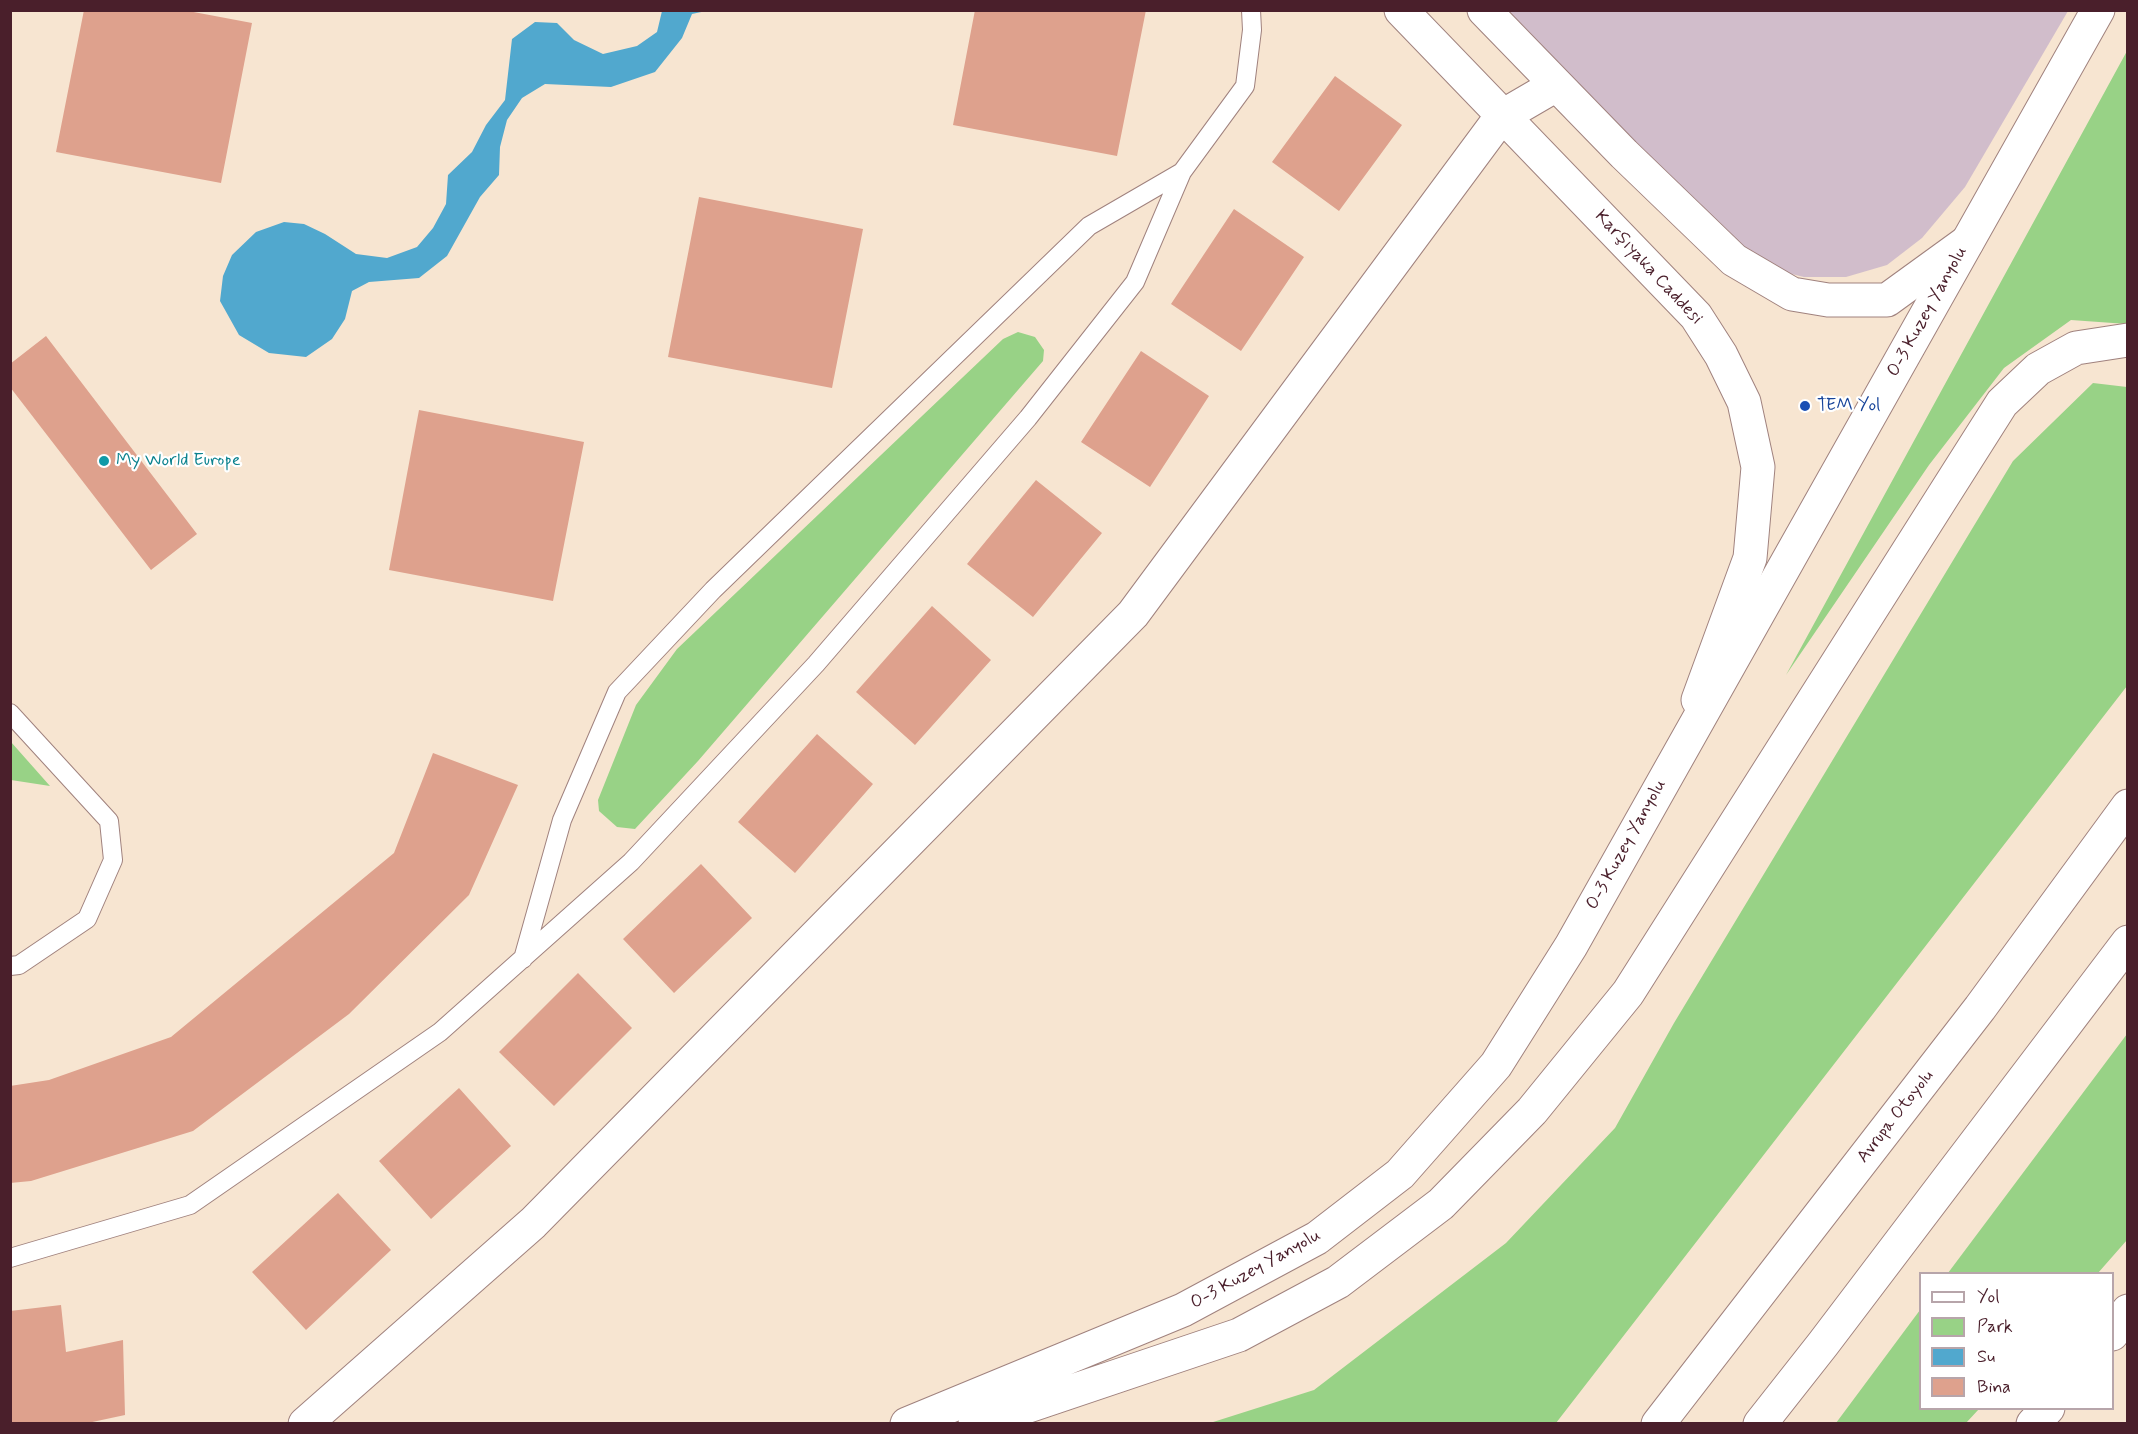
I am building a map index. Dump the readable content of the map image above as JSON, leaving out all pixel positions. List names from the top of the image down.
{
  "streets": {
    "main road": ["Karşıyaka Caddesi", "O-3 Kuzey Yanyolu", "Avrupa Otoyolu"]
  },
  "crossings": [
    ["Karşıyaka Caddesi", "O-3 Kuzey Yanyolu"]
  ],
  "places": ["TEM Yol", "My World Europe"],
  "legend": [
    "Yol",
    "Park",
    "Su",
    "Bina"
  ]
}
